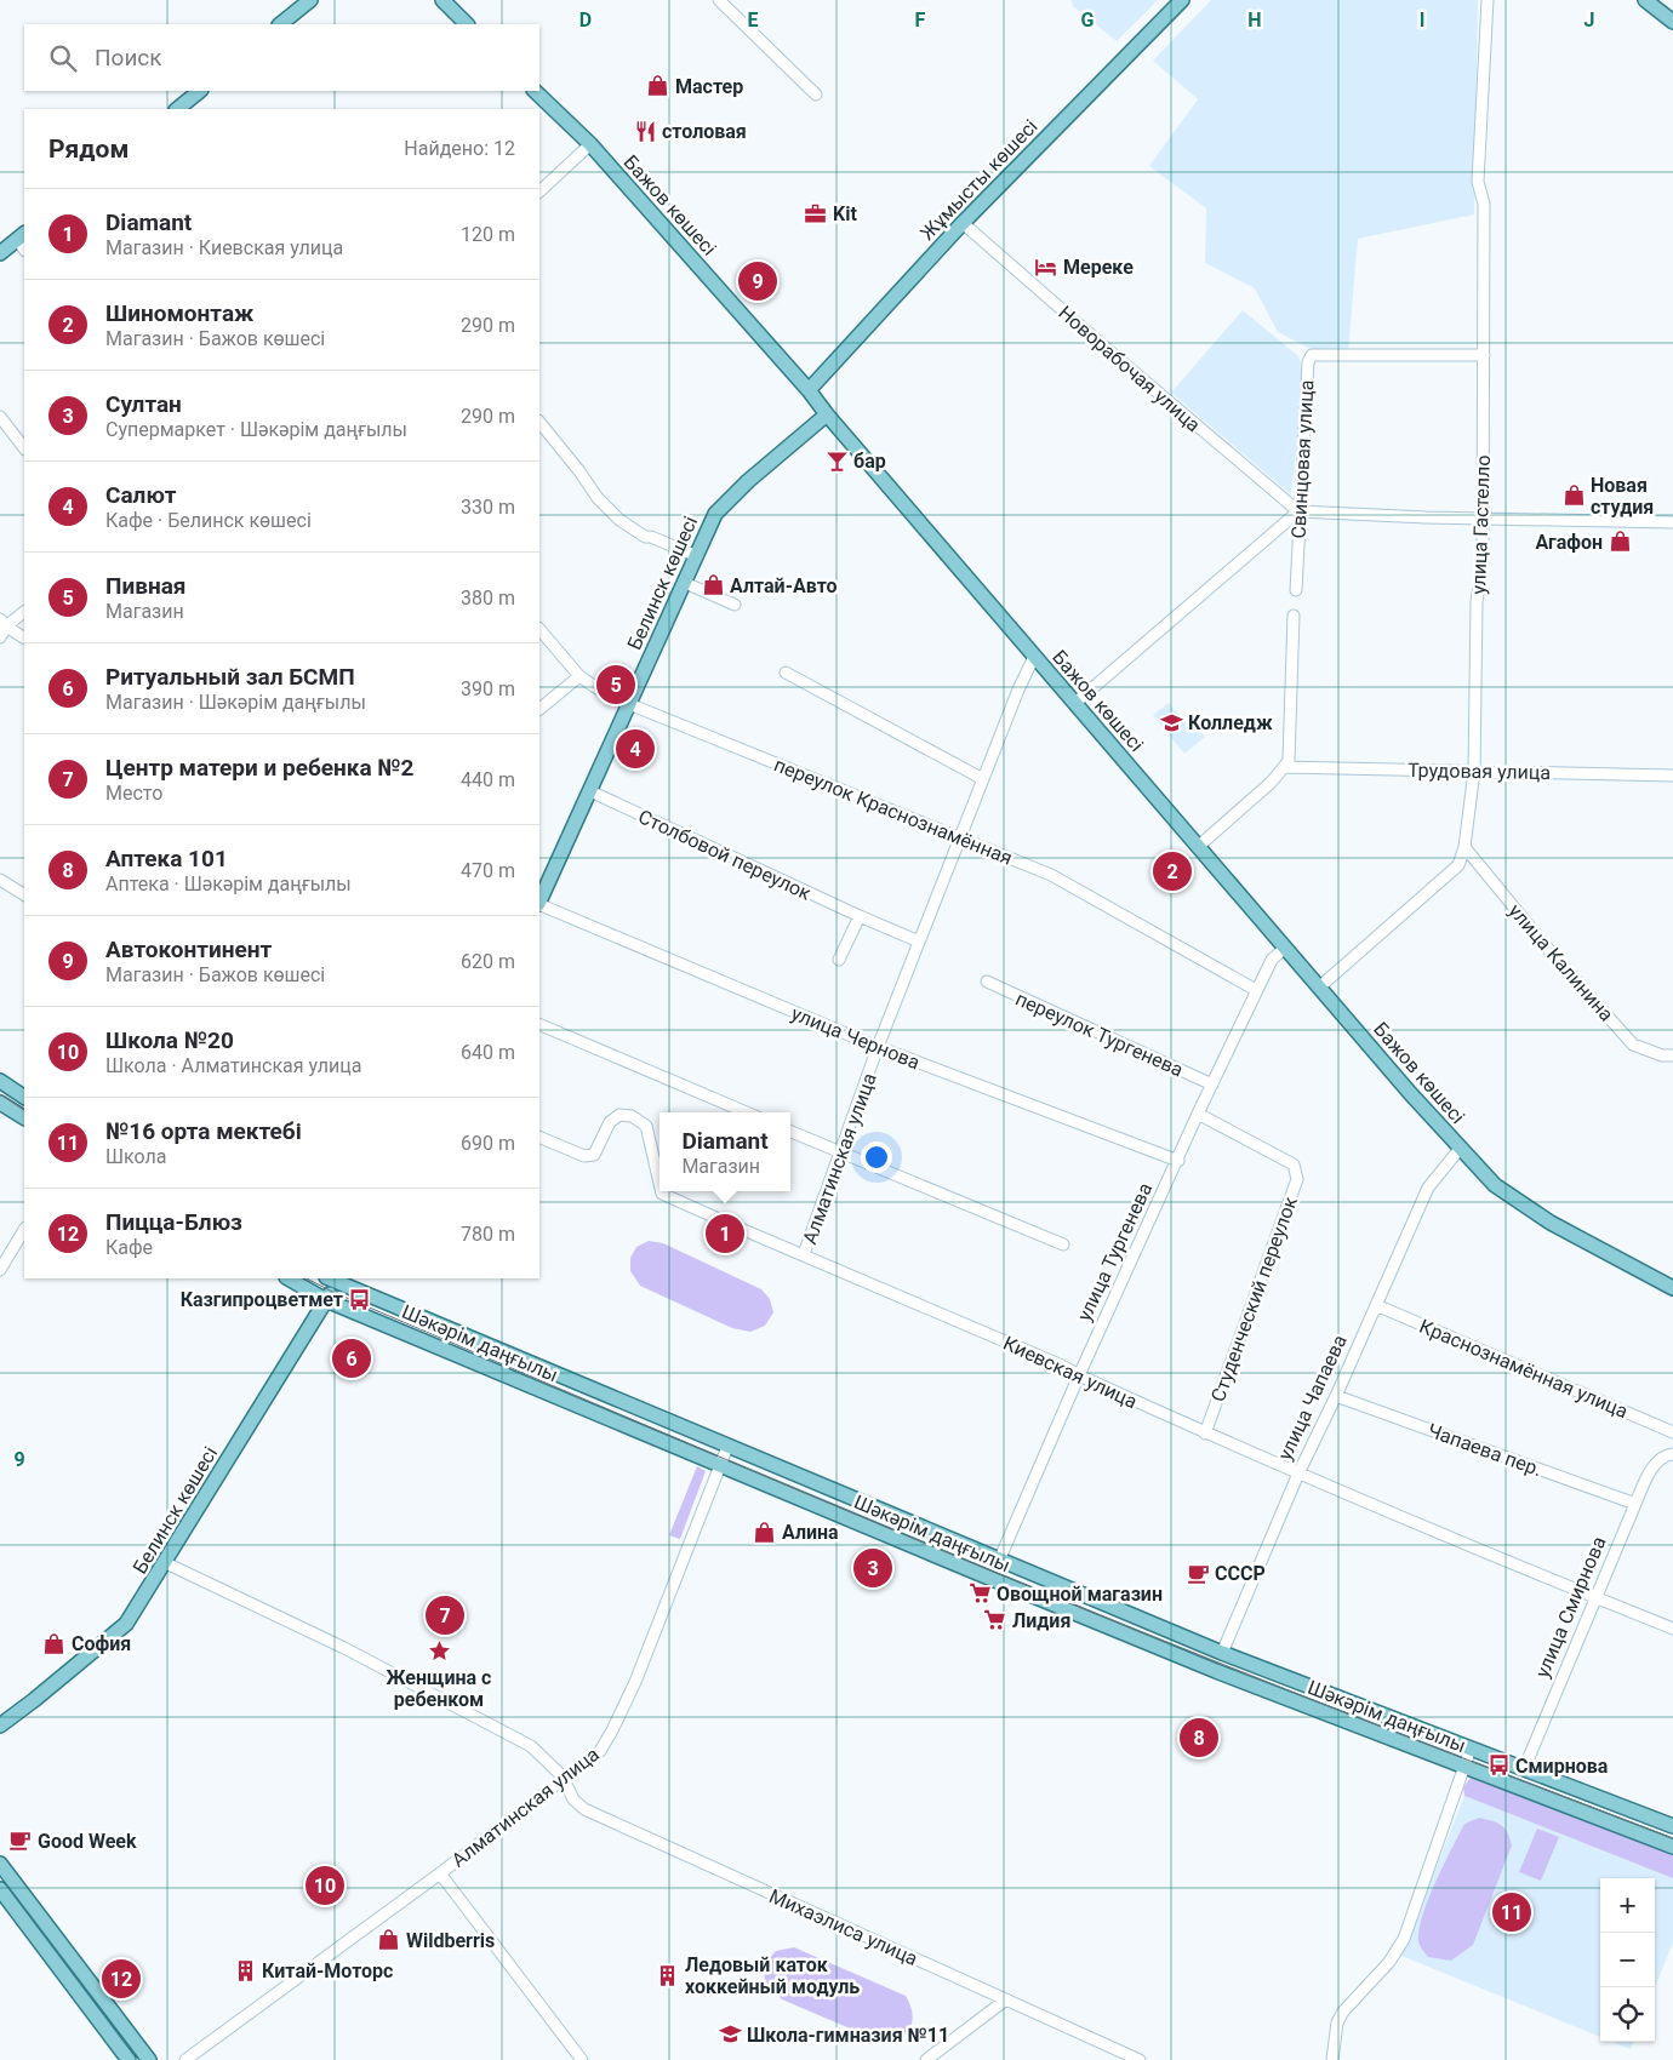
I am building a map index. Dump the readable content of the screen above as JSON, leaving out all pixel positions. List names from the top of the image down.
{
  "streets": {
    "main road": [
      "Жұмысты көшесі",
      "Бажов көшесі",
      "Белинск көшесі",
      "улица Тургенева",
      "Шәкәрім даңғылы",
      "улица Чапаева",
      "улица Смирнова"
    ],
    "street": [
      "Новорабочая улица",
      "Свинцовая улица",
      "улица Гастелло",
      "Трудовая улица",
      "переулок Краснознамённая",
      "Столбовой переулок",
      "улица Калинина",
      "переулок Тургенева",
      "улица Чернова",
      "Алматинская улица",
      "Студенческий переулок",
      "Краснознамённая улица",
      "Киевская улица",
      "Чапаева пер.",
      "Михаэлиса улица"
    ]
  },
  "crossings": [
    ["Жұмысты көшесі", "Бажов көшесі"],
    ["Жұмысты көшесі", "Новорабочая улица"],
    ["Бажов көшесі", "улица Гастелло"],
    ["Бажов көшесі", "Белинск көшесі"],
    ["Бажов көшесі", "Алматинская улица"],
    ["Бажов көшесі", "улица Тургенева"],
    ["Бажов көшесі", "улица Чапаева"],
    ["Новорабочая улица", "Свинцовая улица"],
    ["Свинцовая улица", "улица Гастелло"],
    ["улица Гастелло", "Трудовая улица"],
    ["улица Гастелло", "улица Калинина"],
    ["Белинск көшесі", "переулок Краснознамённая"],
    ["Белинск көшесі", "Столбовой переулок"],
    ["Белинск көшесі", "Шәкәрім даңғылы"],
    ["Белинск көшесі", "Михаэлиса улица"],
    ["переулок Краснознамённая", "Алматинская улица"],
    ["переулок Краснознамённая", "улица Тургенева"],
    ["Столбовой переулок", "Алматинская улица"],
    ["переулок Тургенева", "улица Тургенева"],
    ["улица Чернова", "Алматинская улица"],
    ["улица Чернова", "улица Тургенева"],
    ["Алматинская улица", "Шәкәрім даңғылы"],
    ["Алматинская улица", "Киевская улица"],
    ["Алматинская улица", "Михаэлиса улица"],
    ["улица Тургенева", "Студенческий переулок"],
    ["улица Тургенева", "Шәкәрім даңғылы"],
    ["улица Тургенева", "Киевская улица"],
    ["Студенческий переулок", "Киевская улица"],
    ["Шәкәрім даңғылы", "улица Чапаева"],
    ["Шәкәрім даңғылы", "улица Смирнова"],
    ["Краснознамённая улица", "улица Чапаева"],
    ["Киевская улица", "улица Чапаева"],
    ["Киевская улица", "улица Смирнова"],
    ["улица Чапаева", "Чапаева пер."],
    ["Чапаева пер.", "улица Смирнова"]
  ],
  "places": {
    "shop": [
      "Мастер",
      "Новая студия",
      "Агафон",
      "Алтай-Авто",
      "Алина",
      "София",
      "Wildberris"
    ],
    "restaurant": ["столовая"],
    "office": ["Kit"],
    "hotel": ["Мереке"],
    "bar": ["бар"],
    "school or university": ["Колледж", "Школа-гимназия №11"],
    "bus stop": ["Казгипроцветмет", "Смирнова"],
    "cafe": ["СССР", "Good Week"],
    "supermarket": ["Овощной магазин", "Лидия"],
    "place": ["Женщина с ребенком"],
    "building": ["Китай-Моторс", "Ледовый каток хоккейный модуль"]
  },
  "page": {
    "search": "Поиск",
    "heading": ["Рядом", "Найдено: 12"],
    "list": [
      {
        "mark": "1",
        "name": "Diamant",
        "note": "Магазин · Киевская улица",
        "value": "120 m"
      },
      {
        "mark": "2",
        "name": "Шиномонтаж",
        "note": "Магазин · Бажов көшесі",
        "value": "290 m"
      },
      {
        "mark": "3",
        "name": "Султан",
        "note": "Супермаркет · Шәкәрім даңғылы",
        "value": "290 m"
      },
      {
        "mark": "4",
        "name": "Салют",
        "note": "Кафе · Белинск көшесі",
        "value": "330 m"
      },
      {
        "mark": "5",
        "name": "Пивная",
        "note": "Магазин",
        "value": "380 m"
      },
      {
        "mark": "6",
        "name": "Ритуальный зал БСМП",
        "note": "Магазин · Шәкәрім даңғылы",
        "value": "390 m"
      },
      {
        "mark": "7",
        "name": "Центр матери и ребенка №2",
        "note": "Место",
        "value": "440 m"
      },
      {
        "mark": "8",
        "name": "Аптека 101",
        "note": "Аптека · Шәкәрім даңғылы",
        "value": "470 m"
      },
      {
        "mark": "9",
        "name": "Автоконтинент",
        "note": "Магазин · Бажов көшесі",
        "value": "620 m"
      },
      {
        "mark": "10",
        "name": "Школа №20",
        "note": "Школа · Алматинская улица",
        "value": "640 m"
      },
      {
        "mark": "11",
        "name": "№16 орта мектебі",
        "note": "Школа",
        "value": "690 m"
      },
      {
        "mark": "12",
        "name": "Пицца-Блюз",
        "note": "Кафе",
        "value": "780 m"
      }
    ],
    "pins": [
      "9",
      "5",
      "4",
      "2",
      "1",
      "6",
      "3",
      "7",
      "8",
      "10",
      "11",
      "12"
    ],
    "popup": ["Diamant", "Магазин"],
    "map_buttons": ["+", "−"]
  },
  "grid": {
    "columns": [
      "D",
      "E",
      "F",
      "G",
      "H",
      "I",
      "J"
    ],
    "rows": ["9"]
  }
}
